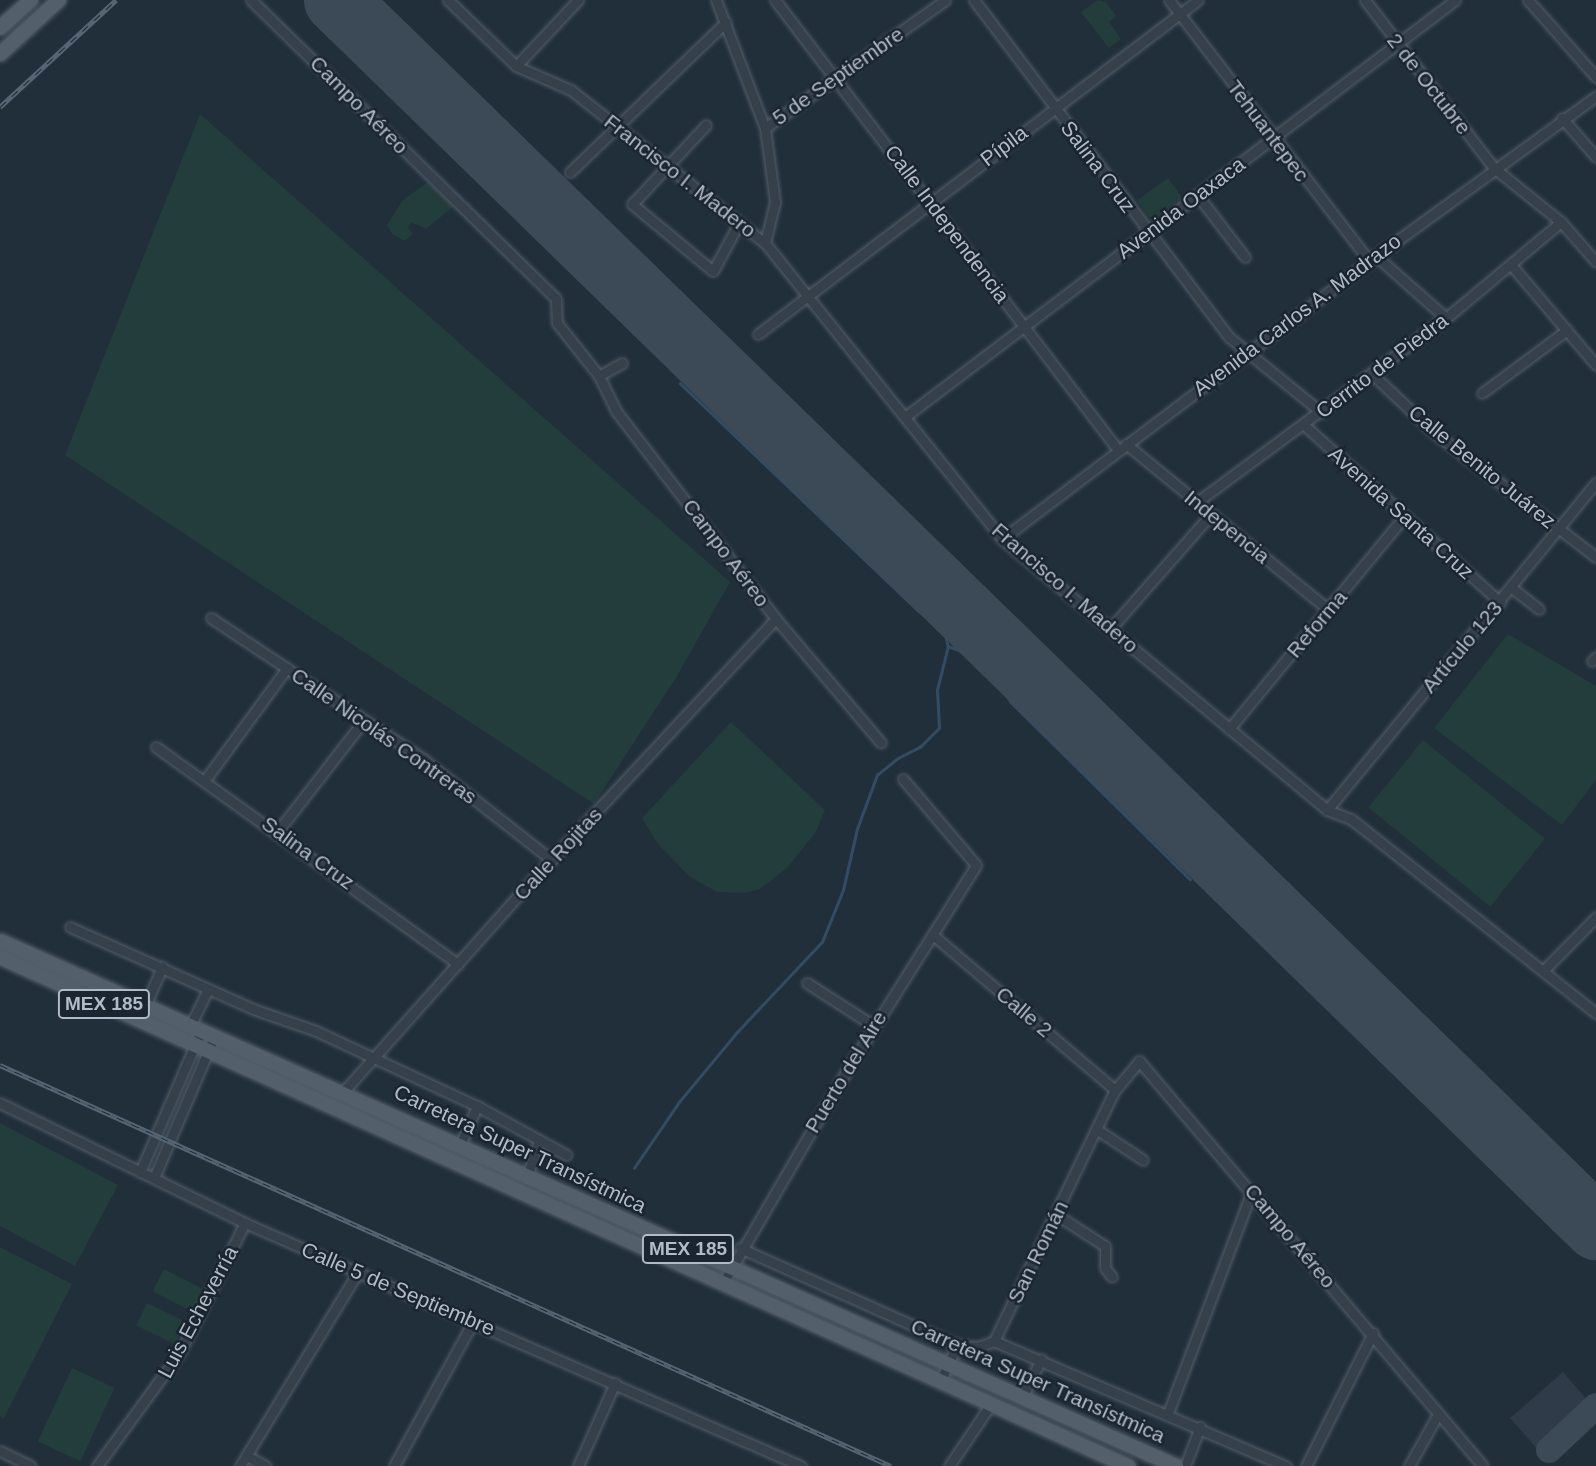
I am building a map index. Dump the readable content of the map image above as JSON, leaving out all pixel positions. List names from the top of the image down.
{
  "streets": {
    "main road": ["MEX 185", "Carretera Super Transístmica"],
    "street": [
      "5 de Septiembre",
      "2 de Octubre",
      "Campo Aéreo",
      "Tehuantepec",
      "Pípila",
      "Salina Cruz",
      "Francisco I. Madero",
      "Avenida Oaxaca",
      "Calle Independencia",
      "Avenida Carlos A. Madrazo",
      "Cerrito de Piedra",
      "Calle Benito Juárez",
      "Avenida Santa Cruz",
      "Indepencia",
      "Reforma",
      "Artículo 123",
      "Calle Nicolás Contreras",
      "Calle Rojitas",
      "Calle 2",
      "Puerto del Aire",
      "San Román",
      "Calle 5 de Septiembre",
      "Luis Echeverría"
    ]
  },
  "crossings": [
    ["5 de Septiembre", "Calle Independencia"],
    ["2 de Octubre", "Avenida Oaxaca"],
    ["2 de Octubre", "Avenida Carlos A. Madrazo"],
    ["2 de Octubre", "Cerrito de Piedra"],
    ["Campo Aéreo", "Calle Rojitas"],
    ["Campo Aéreo", "San Román"],
    ["Tehuantepec", "Pípila"],
    ["Tehuantepec", "Avenida Oaxaca"],
    ["Tehuantepec", "Avenida Carlos A. Madrazo"],
    ["Tehuantepec", "Cerrito de Piedra"],
    ["Pípila", "Salina Cruz"],
    ["Pípila", "Francisco I. Madero"],
    ["Pípila", "Calle Independencia"],
    ["Salina Cruz", "Avenida Oaxaca"],
    ["Salina Cruz", "Avenida Carlos A. Madrazo"],
    ["Salina Cruz", "Cerrito de Piedra"],
    ["Salina Cruz", "Calle Rojitas"],
    ["Francisco I. Madero", "Avenida Oaxaca"],
    ["Francisco I. Madero", "Avenida Carlos A. Madrazo"],
    ["Francisco I. Madero", "Reforma"],
    ["Francisco I. Madero", "Artículo 123"],
    ["Avenida Oaxaca", "Calle Independencia"],
    ["Calle Independencia", "Avenida Carlos A. Madrazo"],
    ["Calle Independencia", "Indepencia"],
    ["Avenida Carlos A. Madrazo", "Indepencia"],
    ["Cerrito de Piedra", "Calle Benito Juárez"],
    ["Cerrito de Piedra", "Avenida Santa Cruz"],
    ["Cerrito de Piedra", "Indepencia"],
    ["Calle Benito Juárez", "Artículo 123"],
    ["Avenida Santa Cruz", "Reforma"],
    ["Avenida Santa Cruz", "Artículo 123"],
    ["Indepencia", "Reforma"],
    ["Calle Nicolás Contreras", "Calle Rojitas"],
    ["Calle Rojitas", "Carretera Super Transístmica"],
    ["MEX 185", "Carretera Super Transístmica"],
    ["Calle 2", "Puerto del Aire"],
    ["Calle 2", "San Román"],
    ["Puerto del Aire", "Carretera Super Transístmica"],
    ["Calle 5 de Septiembre", "Luis Echeverría"]
  ]
}
